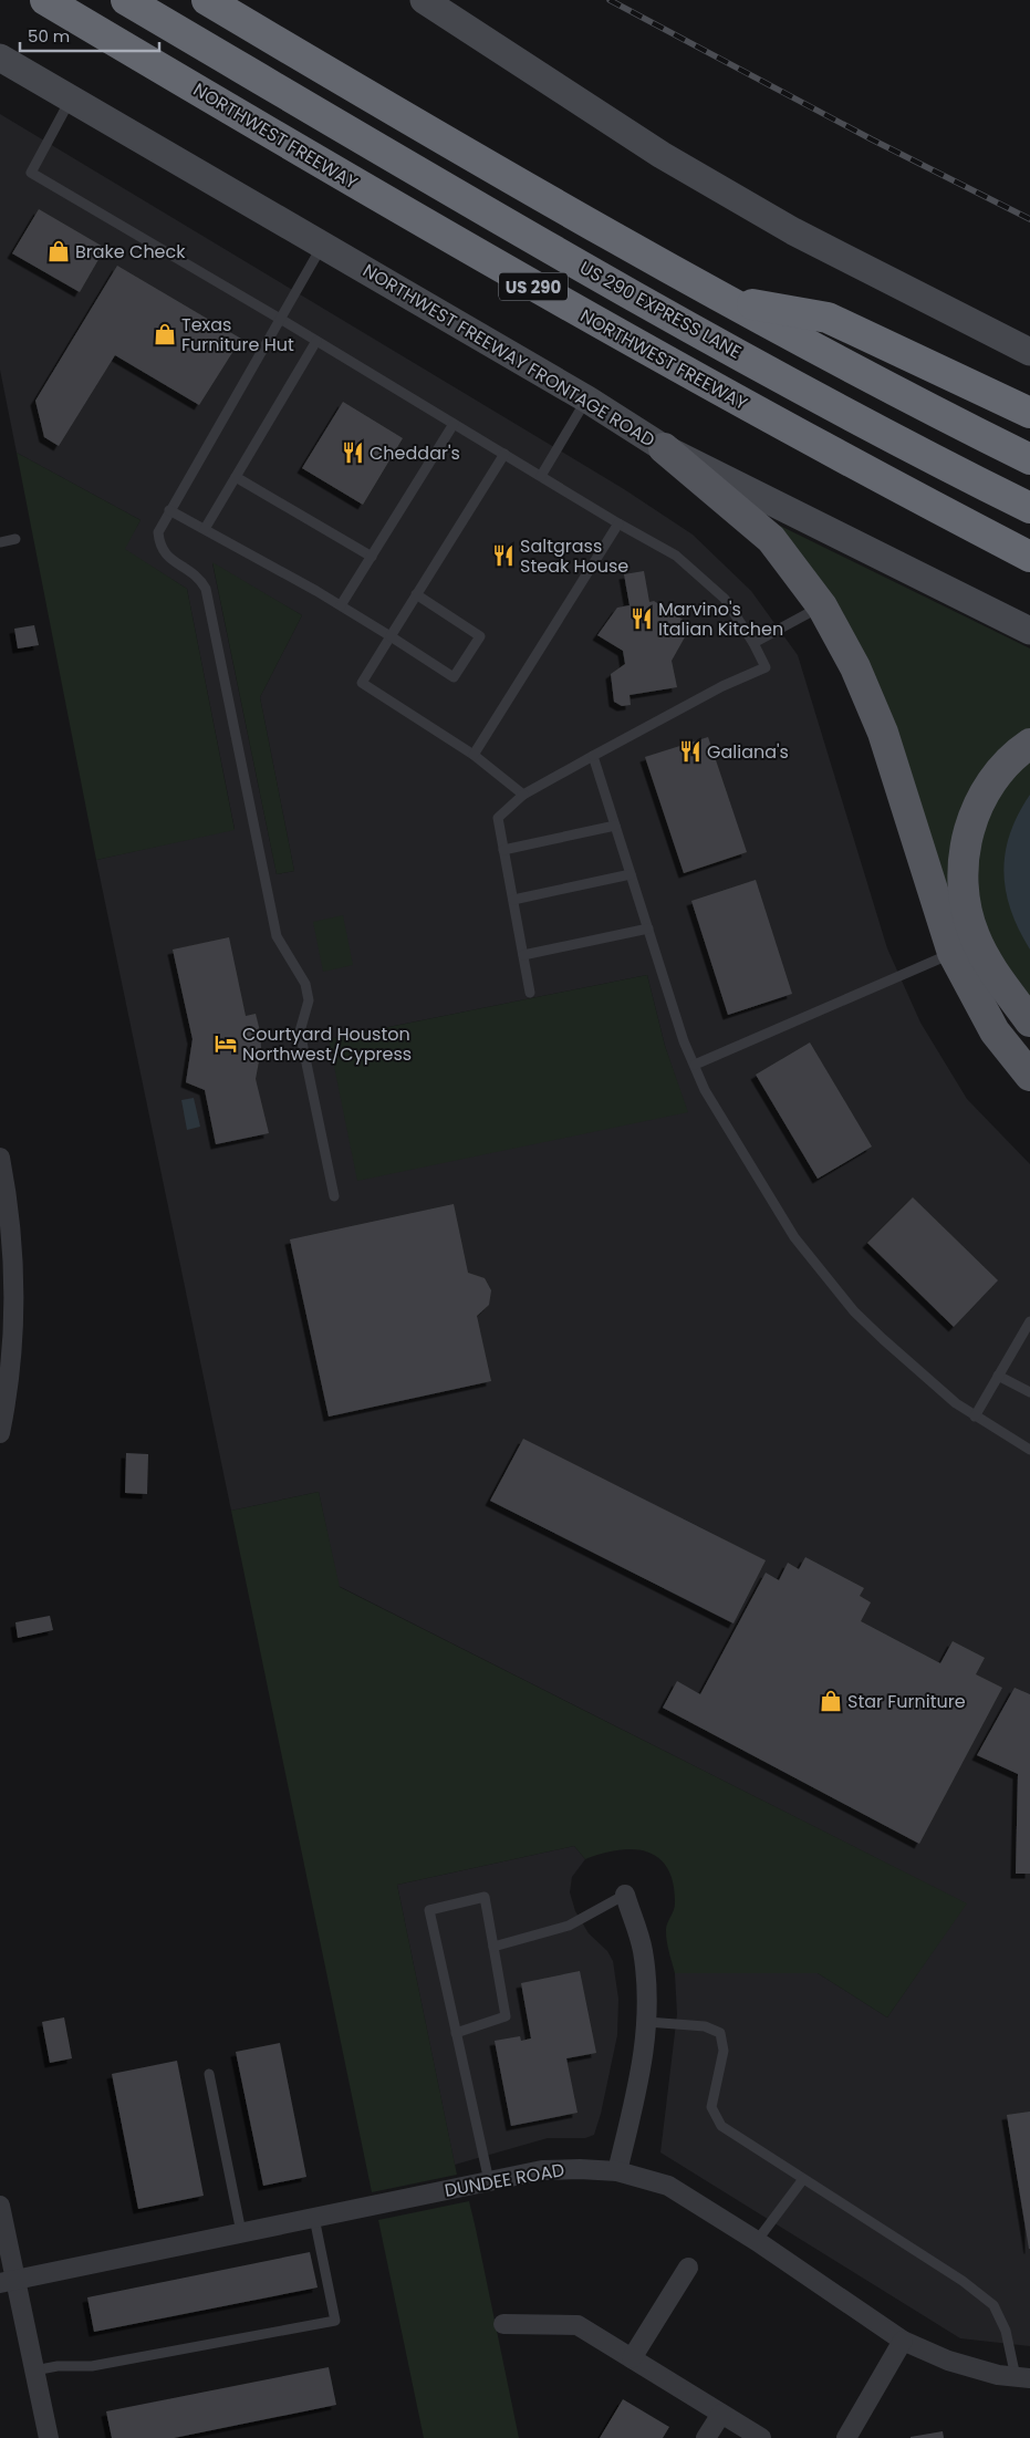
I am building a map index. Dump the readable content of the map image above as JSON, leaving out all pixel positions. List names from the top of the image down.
{
  "streets": {
    "highway": ["NORTHWEST FREEWAY", "US 290", "US 290 EXPRESS LANE"],
    "main road": ["NORTHWEST FREEWAY FRONTAGE ROAD"],
    "street": ["DUNDEE ROAD"]
  },
  "places": {
    "shop": ["Brake Check", "Texas Furniture Hut", "Star Furniture"],
    "restaurant": [
      "Cheddar's",
      "Saltgrass Steak House",
      "Marvino's Italian Kitchen",
      "Galiana's"
    ],
    "hotel": ["Courtyard Houston Northwest/Cypress"]
  },
  "scale_bar": "50 m"
}
